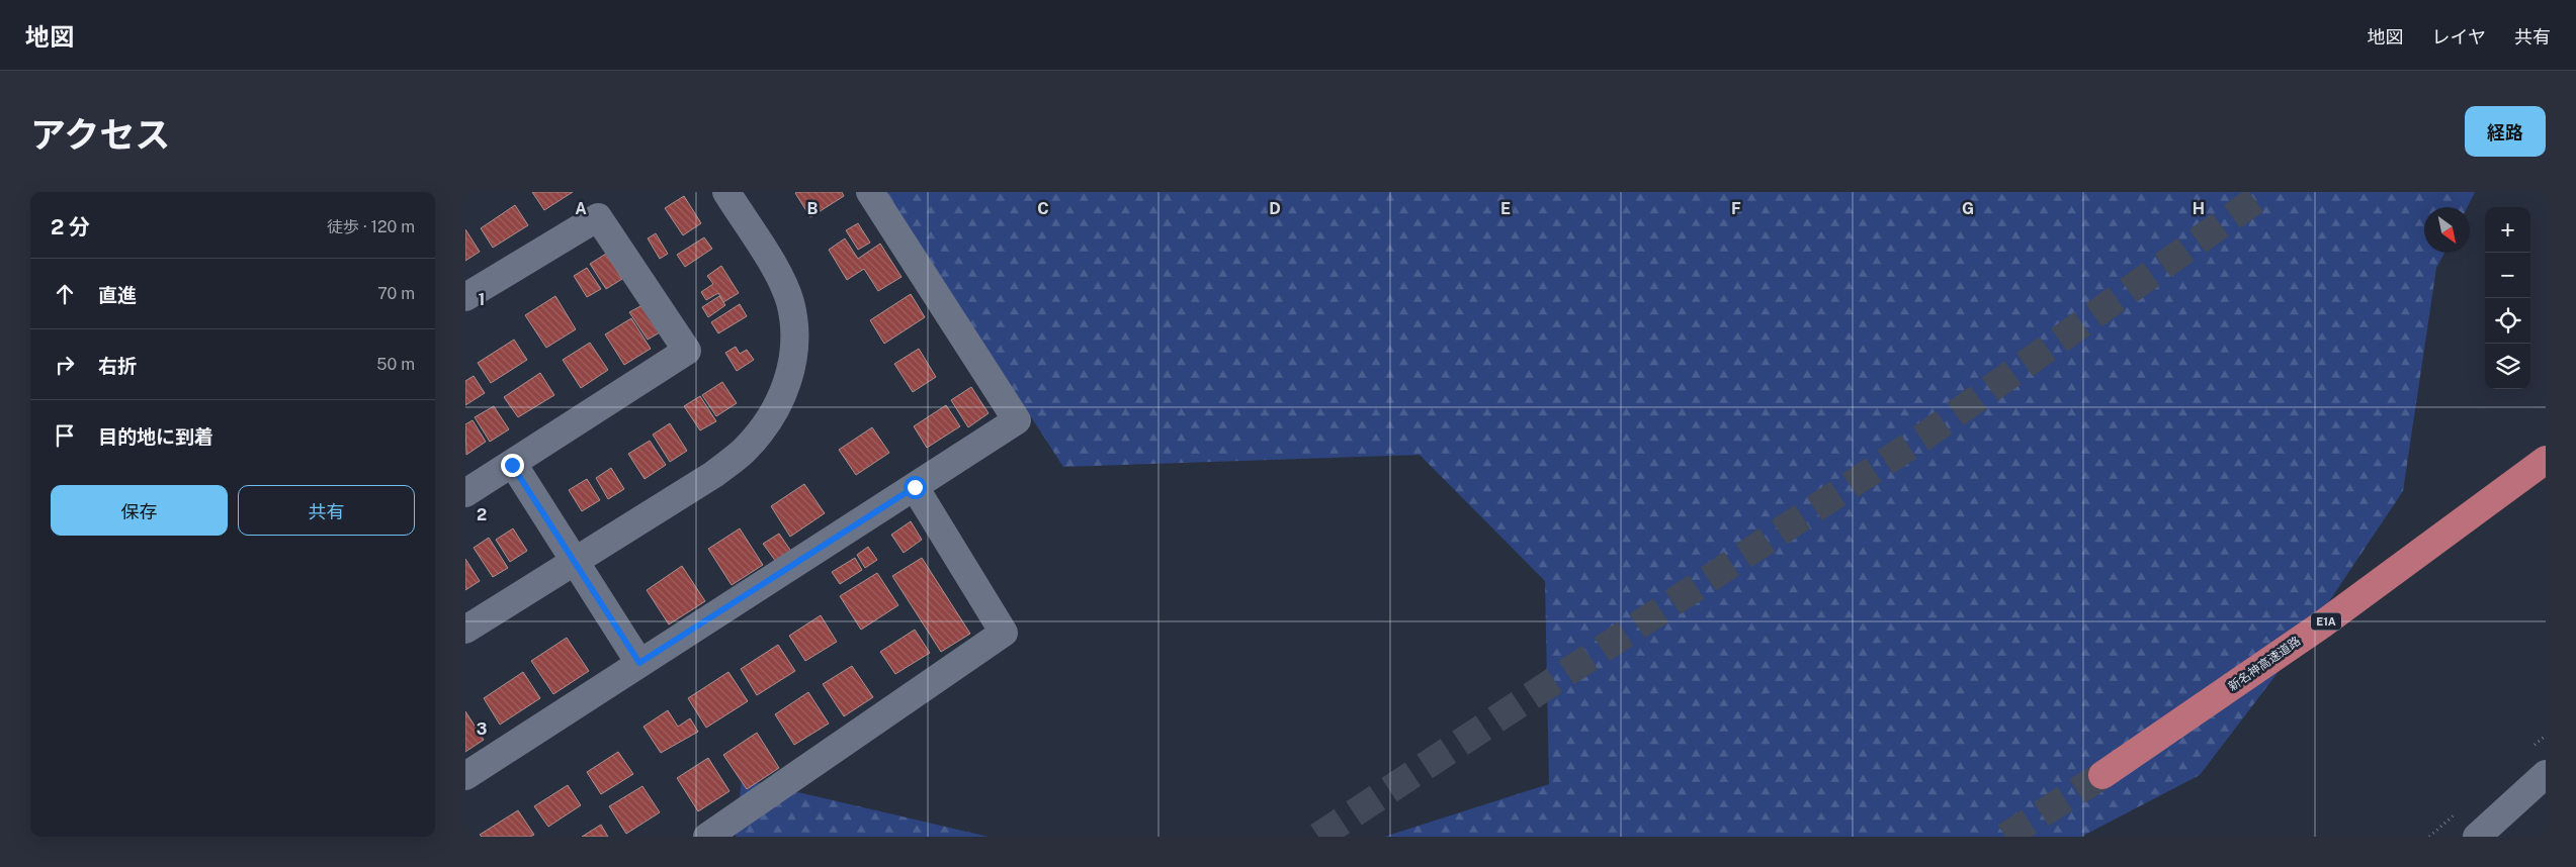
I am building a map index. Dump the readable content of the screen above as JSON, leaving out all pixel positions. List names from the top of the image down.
{
  "streets": {
    "highway": ["E1A", "新名神高速道路"]
  },
  "north": "bottom right",
  "page": {
    "header": "地図",
    "nav": ["地図", "レイヤ", "共有"],
    "title": "アクセス",
    "buttons": [
      "経路",
      ["保存", "共有"]
    ],
    "heading": ["2 分", "徒歩 · 120 m"],
    "map_buttons": ["+", "−"],
    "list": [
      ["直進", "70 m"],
      ["右折", "50 m"],
      "目的地に到着"
    ]
  },
  "grid": {
    "columns": [
      "A",
      "B",
      "C",
      "D",
      "E",
      "F",
      "G",
      "H"
    ],
    "rows": ["1", "2", "3"]
  }
}
